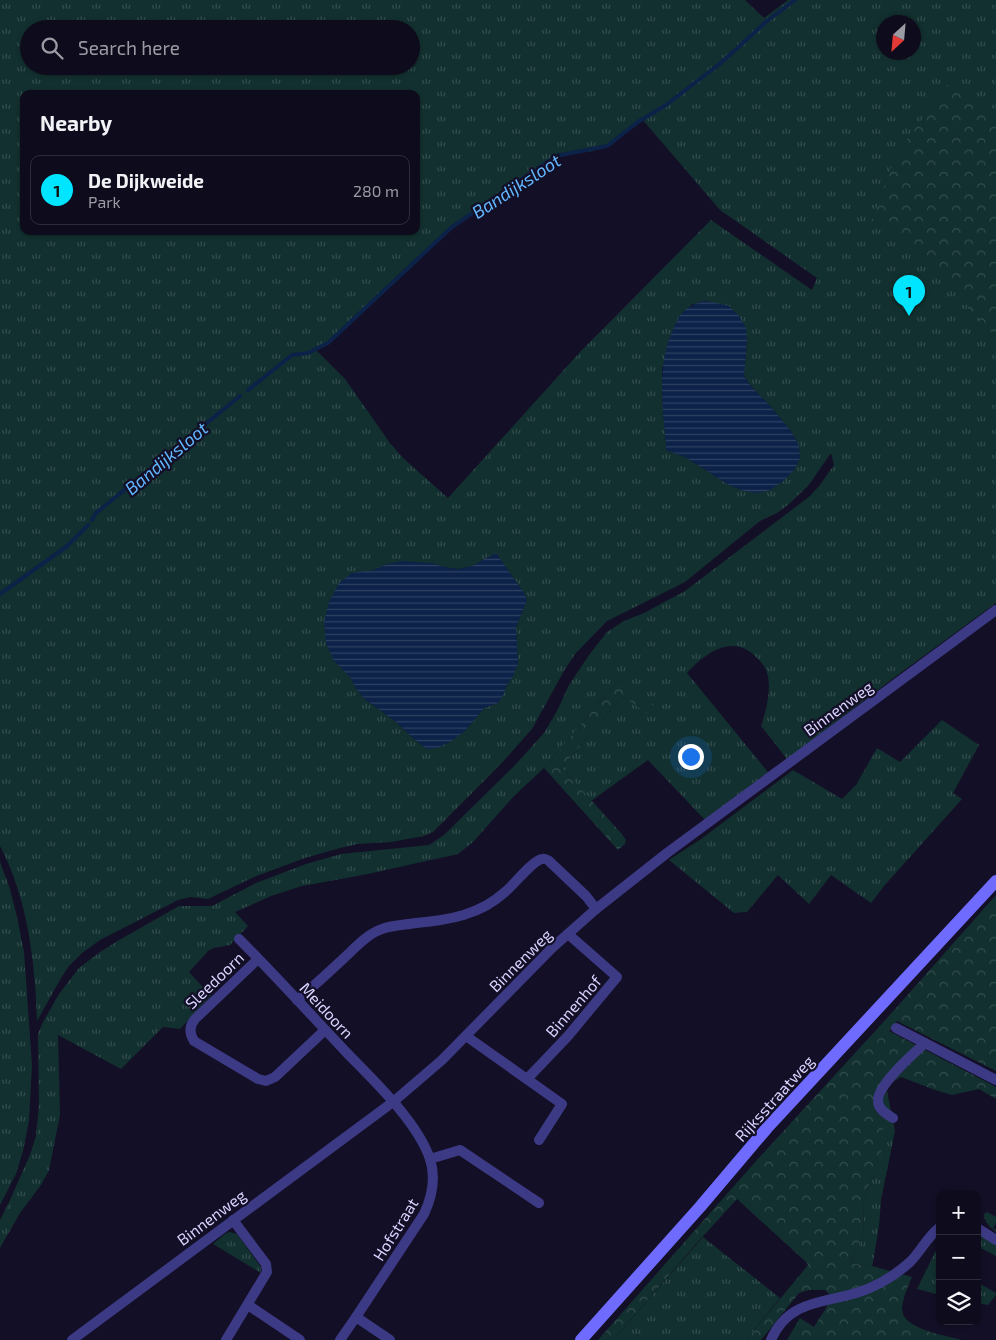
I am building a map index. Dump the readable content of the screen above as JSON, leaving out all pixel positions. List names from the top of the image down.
{
  "streets": {
    "main road": ["Rijksstraatweg"],
    "street": [
      "Binnenweg",
      "Sleedoorn",
      "Binnenhof",
      "Meidoorn",
      "Hofstraat"
    ]
  },
  "crossings": [
    ["Binnenweg", "Binnenhof"],
    ["Binnenweg", "Meidoorn"],
    ["Binnenweg", "Hofstraat"],
    ["Sleedoorn", "Meidoorn"],
    ["Meidoorn", "Hofstraat"]
  ],
  "water": ["Bandijksloot"],
  "north": "bottom left",
  "page": {
    "search": "Search here",
    "heading": "Nearby",
    "list": [
      {
        "mark": "1",
        "name": "De Dijkweide",
        "note": "Park",
        "value": "280 m"
      }
    ],
    "pins": "1",
    "map_buttons": ["+", "−"]
  }
}
